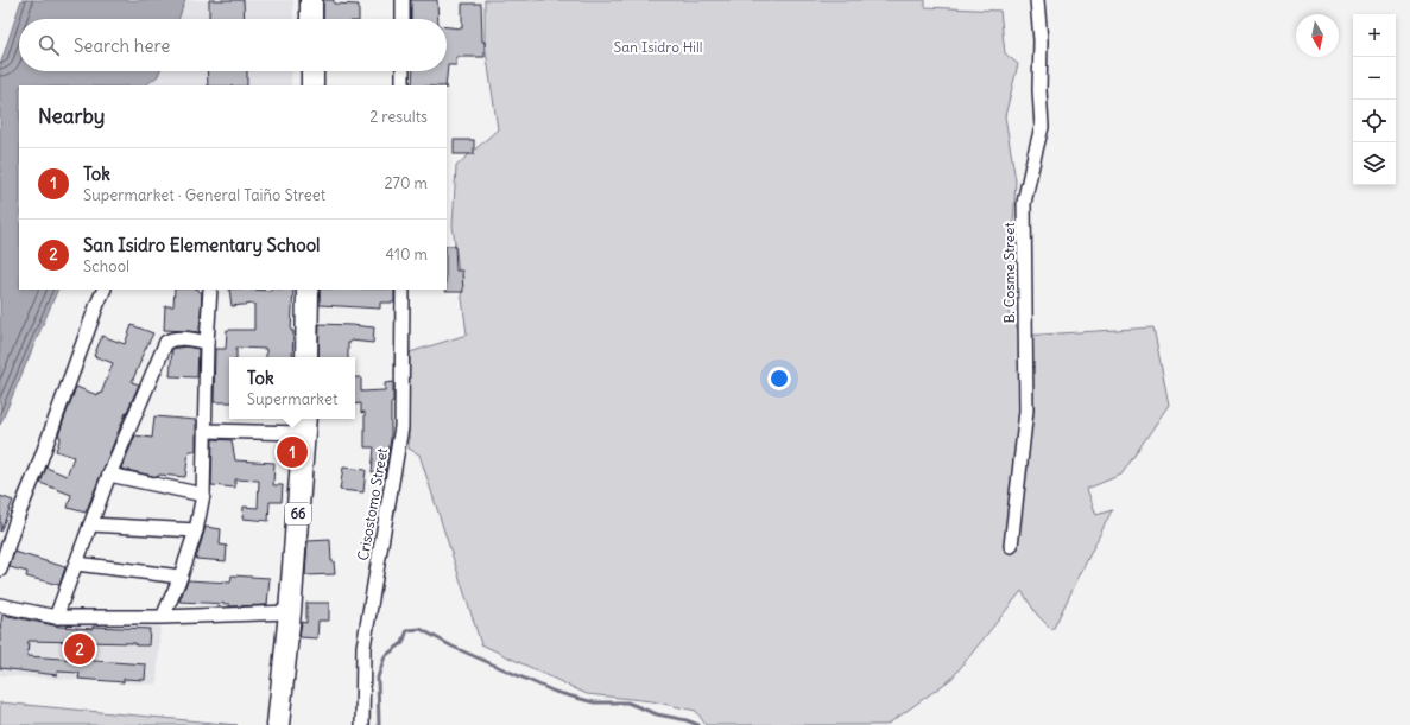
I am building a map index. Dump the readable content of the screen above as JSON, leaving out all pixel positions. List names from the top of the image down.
{
  "streets": {
    "main road": ["66"],
    "street": ["B. Cosme Street", "Crisostomo Street"]
  },
  "parks": ["San Isidro Hill"],
  "north": "bottom",
  "page": {
    "map_buttons": ["+", "−"],
    "search": "Search here",
    "heading": ["Nearby", "2 results"],
    "list": [
      {
        "mark": "1",
        "name": "Tok",
        "note": "Supermarket · General Taiño Street",
        "value": "270 m"
      },
      {
        "mark": "2",
        "name": "San Isidro Elementary School",
        "note": "School",
        "value": "410 m"
      }
    ],
    "popup": ["Tok", "Supermarket"],
    "pins": ["1", "2"]
  }
}
